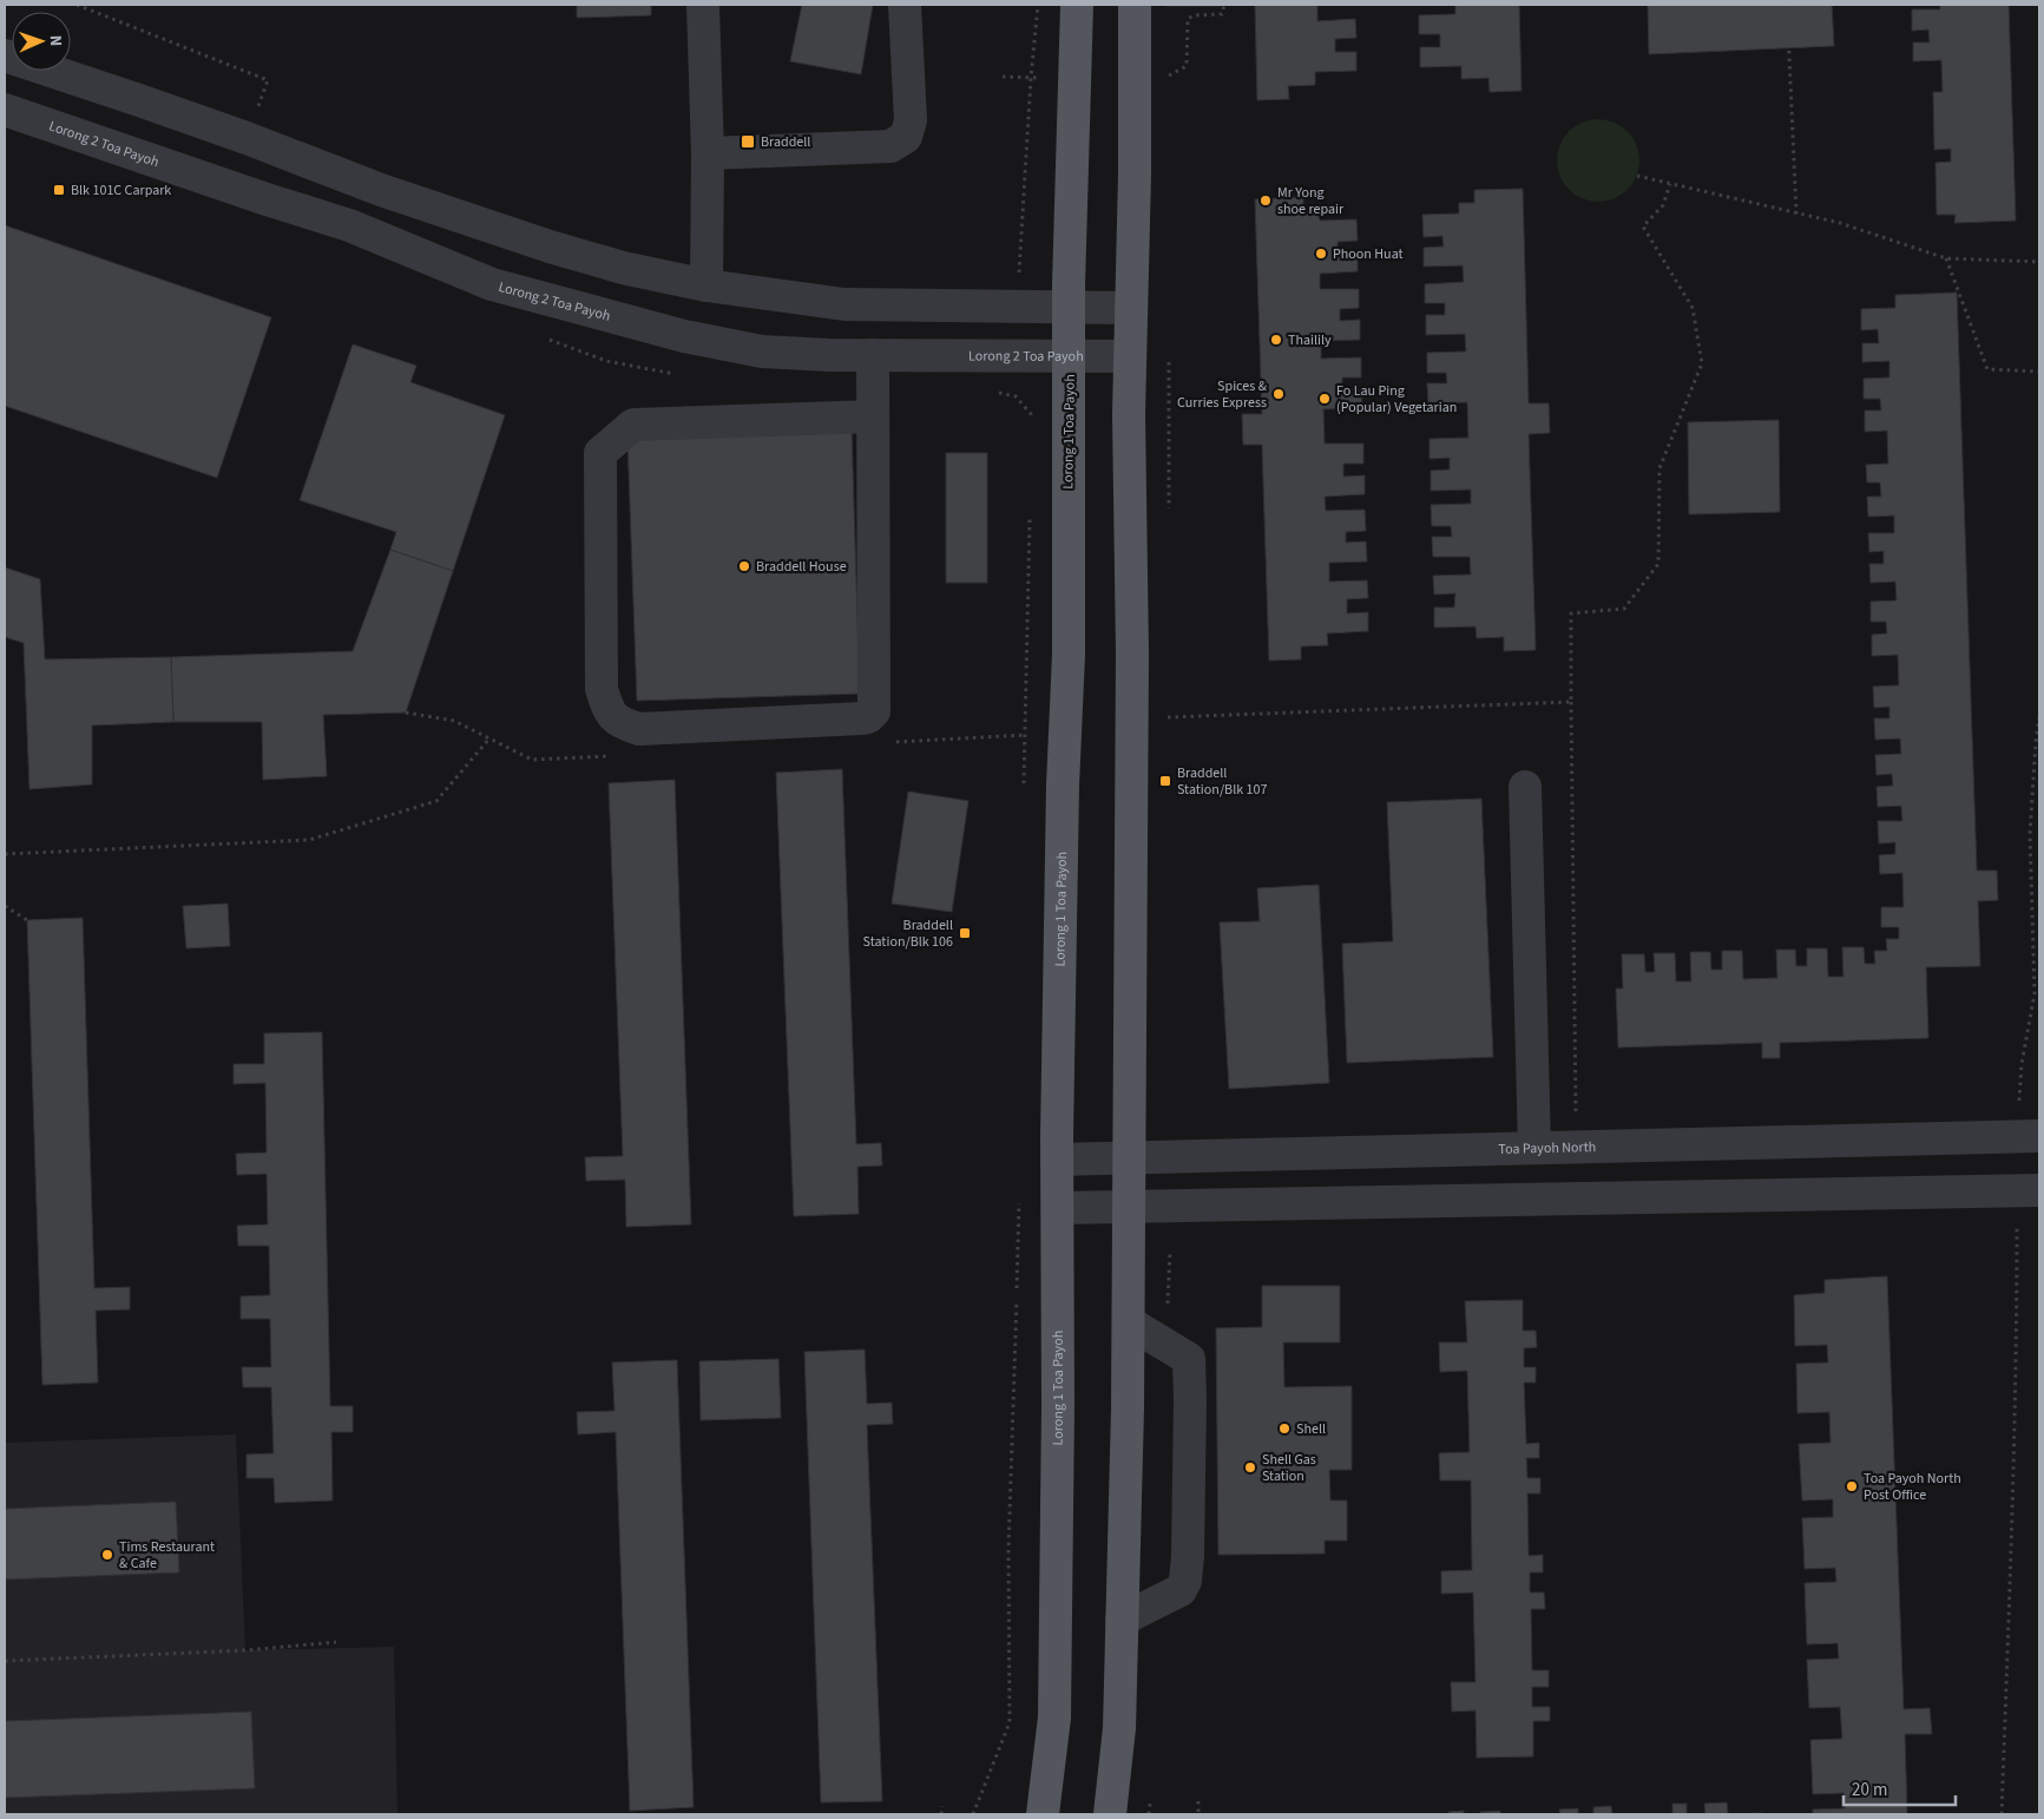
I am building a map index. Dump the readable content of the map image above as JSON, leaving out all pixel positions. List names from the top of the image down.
{
  "streets": {
    "main road": ["Lorong 1 Toa Payoh"],
    "street": ["Lorong 2 Toa Payoh", "Toa Payoh North"]
  },
  "crossings": [
    ["Lorong 2 Toa Payoh", "Lorong 1 Toa Payoh"],
    ["Lorong 1 Toa Payoh", "Toa Payoh North"]
  ],
  "places": {
    "transit": [
      "Braddell",
      "Blk 101C Carpark",
      "Braddell Station/Blk 107",
      "Braddell Station/Blk 106"
    ],
    "other": [
      "Mr Yong shoe repair",
      "Phoon Huat",
      "Thailily",
      "Spices & Curries Express",
      "Fo Lau Ping (Popular) Vegetarian",
      "Braddell House",
      "Shell",
      "Shell Gas Station",
      "Toa Payoh North Post Office",
      "Tims Restaurant & Cafe"
    ]
  },
  "scale_bar": "20 m",
  "north": "right"
}
